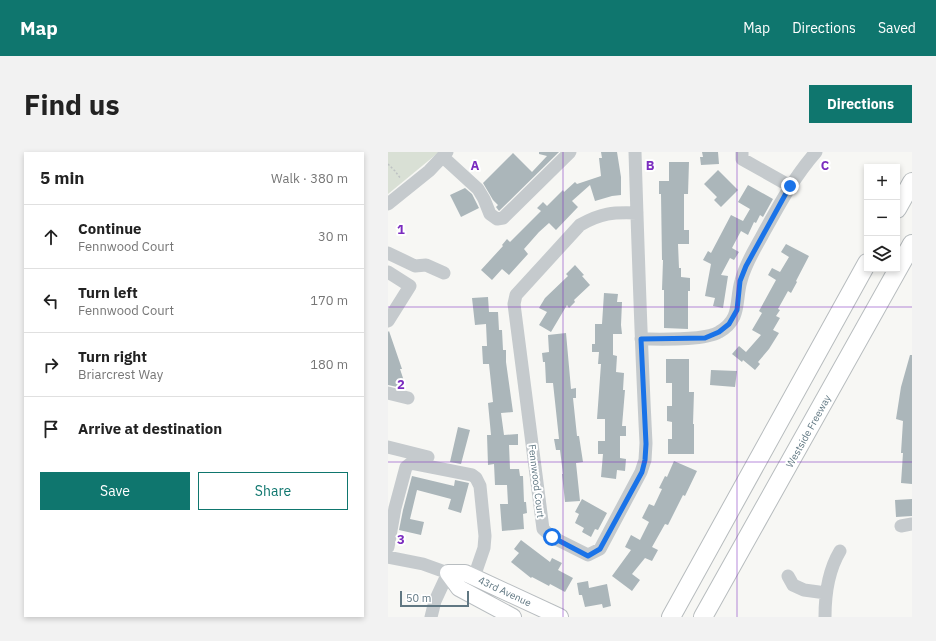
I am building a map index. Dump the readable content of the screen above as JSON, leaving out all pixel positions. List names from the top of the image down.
{
  "streets": {
    "highway": ["Westside Freeway"],
    "main road": ["43rd Avenue"],
    "street": ["Fennwood Court"]
  },
  "scale_bar": "50 m",
  "page": {
    "header": "Map",
    "nav": ["Map", "Directions", "Saved"],
    "buttons": [
      "Directions",
      ["Save", "Share"]
    ],
    "title": "Find us",
    "heading": ["5 min", "Walk · 380 m"],
    "map_buttons": ["+", "−"],
    "list": [
      ["Continue", "Fennwood Court", "30 m"],
      ["Turn left", "Fennwood Court", "170 m"],
      ["Turn right", "Briarcrest Way", "180 m"],
      "Arrive at destination"
    ],
    "scale": "50 m"
  },
  "grid": {
    "columns": ["A", "B", "C"],
    "rows": ["1", "2", "3"]
  }
}
